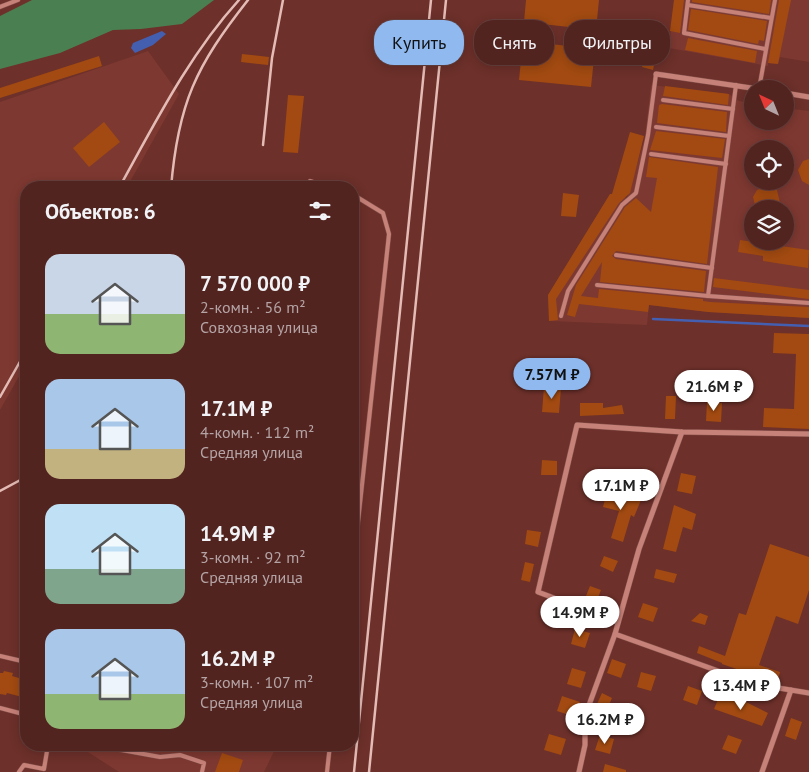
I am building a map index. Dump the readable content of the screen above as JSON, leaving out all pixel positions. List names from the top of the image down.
{
  "north": "top left",
  "page": {
    "chip": ["Купить", "Снять", "Фильтры"],
    "heading": "Объектов: 6",
    "list": [
      {
        "name": "7 570 000 ₽",
        "note": "2-комн. · 56 m² · Совхозная улица"
      },
      {
        "name": "17.1M ₽",
        "note": "4-комн. · 112 m² · Средняя улица"
      },
      {
        "name": "14.9M ₽",
        "note": "3-комн. · 92 m² · Средняя улица"
      },
      {
        "name": "16.2M ₽",
        "note": "3-комн. · 107 m² · Средняя улица"
      }
    ],
    "price": [
      "7.57M ₽",
      "21.6M ₽",
      "17.1M ₽",
      "14.9M ₽",
      "13.4M ₽",
      "16.2M ₽"
    ]
  }
}
